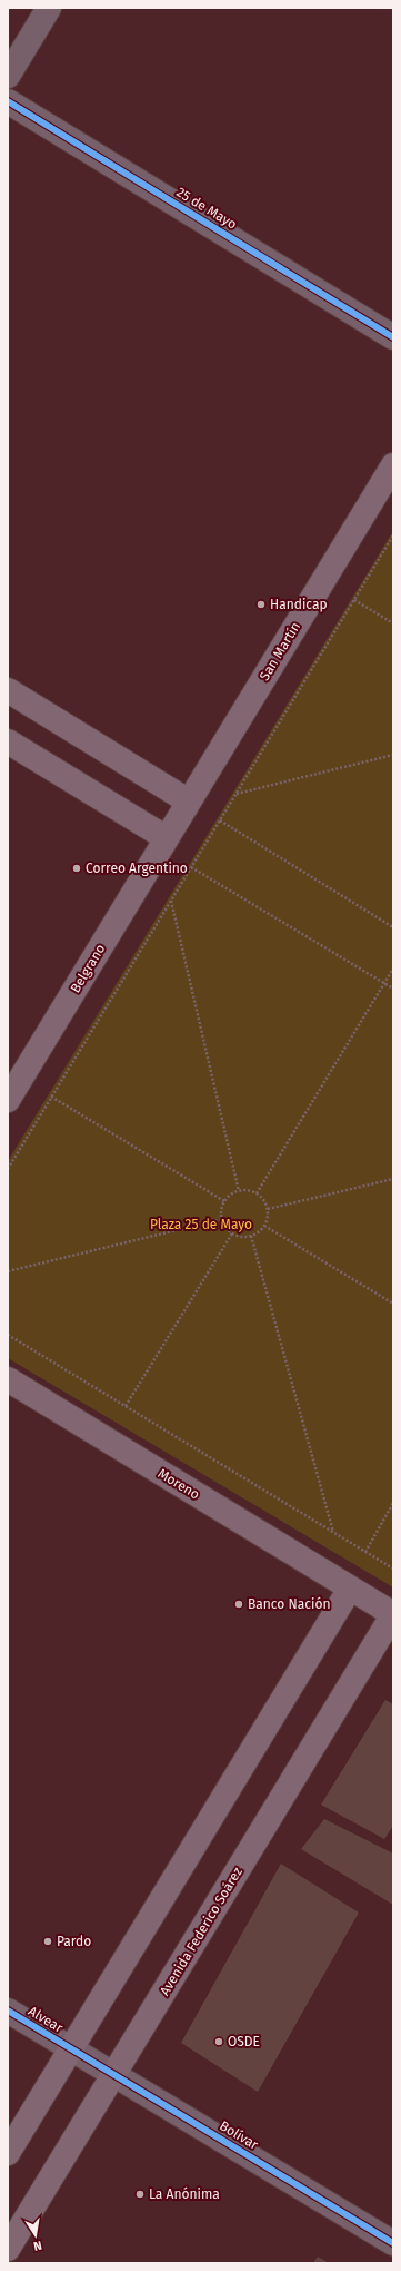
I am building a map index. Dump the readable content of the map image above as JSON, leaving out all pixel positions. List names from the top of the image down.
{
  "streets": {
    "main road": [
      "San Martín",
      "Belgrano",
      "Moreno",
      "Avenida Federico Soárez"
    ],
    "street": ["25 de Mayo", "Alvear", "Bolívar"]
  },
  "crossings": [
    ["San Martín", "Belgrano"],
    ["Moreno", "Avenida Federico Soárez"],
    ["Avenida Federico Soárez", "Bolívar"],
    ["Alvear", "Bolívar"]
  ],
  "parks": ["Plaza 25 de Mayo"],
  "places": [
    "Handicap",
    "Correo Argentino",
    "Banco Nación",
    "Pardo",
    "OSDE",
    "La Anónima"
  ],
  "north": "bottom"
}
